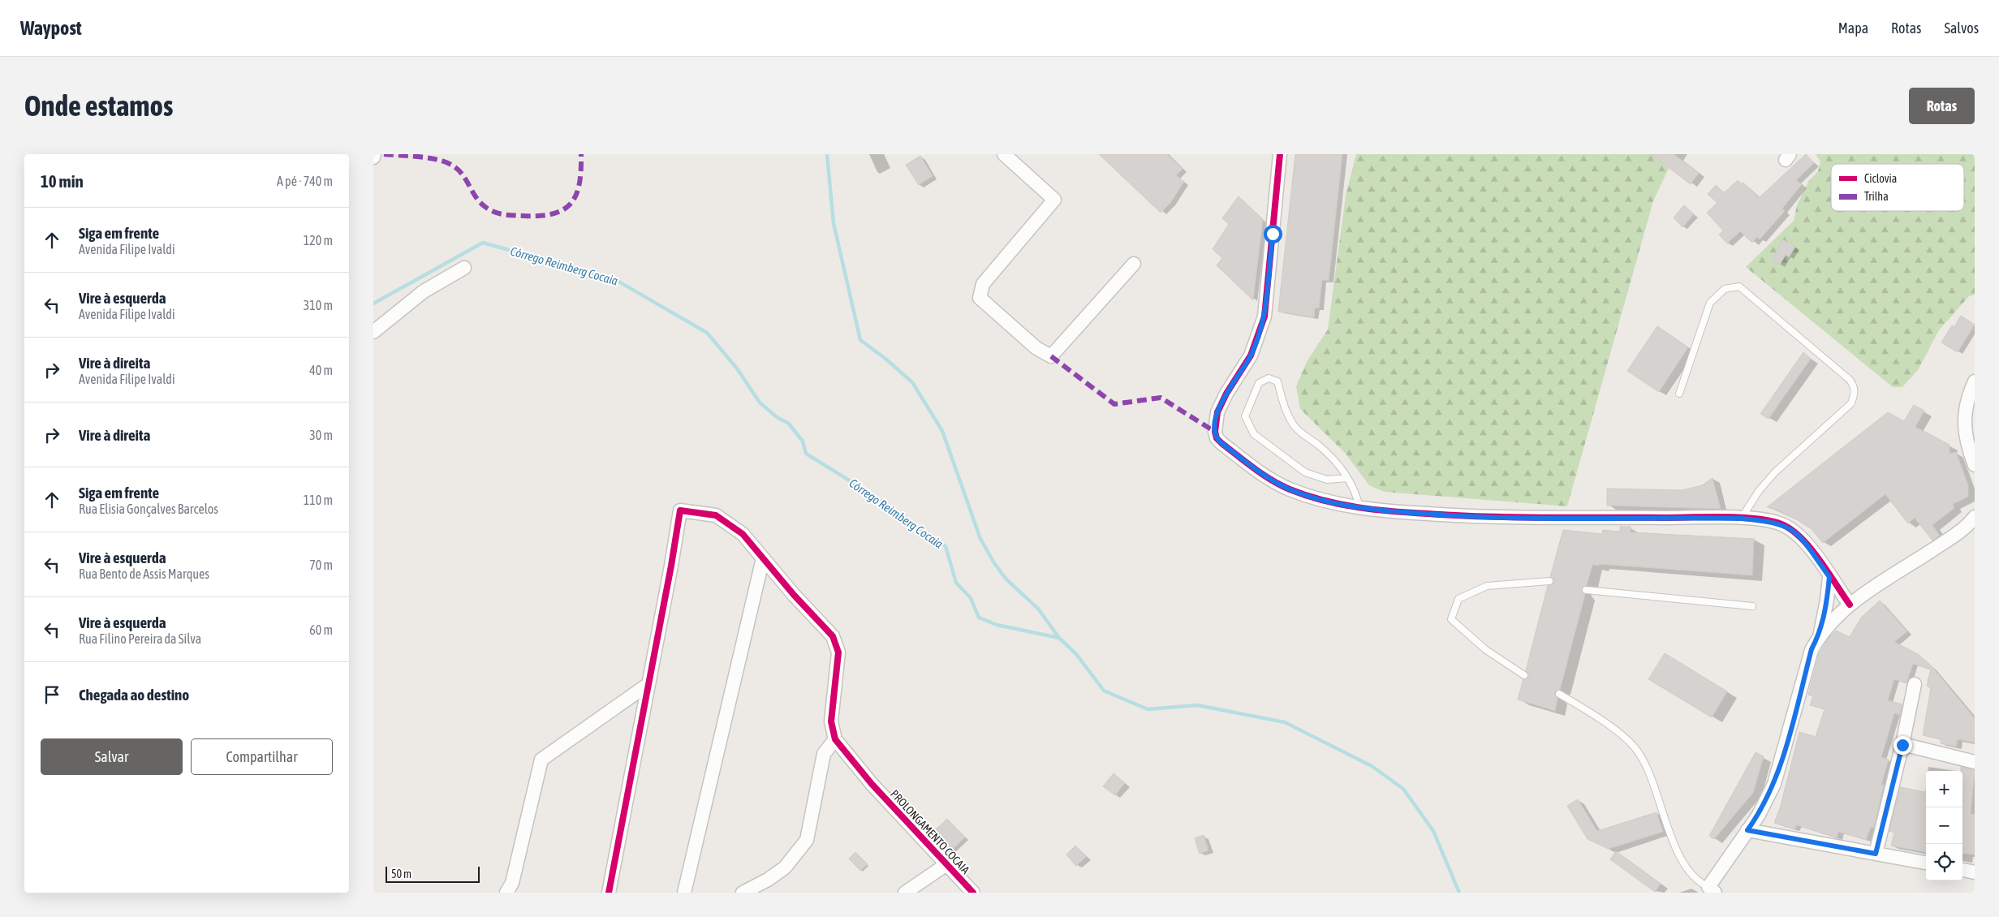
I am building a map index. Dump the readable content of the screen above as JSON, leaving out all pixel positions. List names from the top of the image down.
{
  "streets": {
    "street": ["PROLONGAMENTO COCAIA"]
  },
  "water": ["Córrego Reimberg Cocaia"],
  "legend": ["Ciclovia", "Trilha"],
  "scale_bar": "50 m",
  "page": {
    "header": "Waypost",
    "nav": ["Mapa", "Rotas", "Salvos"],
    "buttons": [
      "Rotas",
      ["Salvar", "Compartilhar"]
    ],
    "title": "Onde estamos",
    "heading": ["10 min", "A pé · 740 m"],
    "list": [
      ["Siga em frente", "Avenida Filipe Ivaldi", "120 m"],
      ["Vire à esquerda", "Avenida Filipe Ivaldi", "310 m"],
      ["Vire à direita", "Avenida Filipe Ivaldi", "40 m"],
      ["Vire à direita", "30 m"],
      ["Siga em frente", "Rua Elisia Gonçalves Barcelos", "110 m"],
      ["Vire à esquerda", "Rua Bento de Assis Marques", "70 m"],
      ["Vire à esquerda", "Rua Filino Pereira da Silva", "60 m"],
      "Chegada ao destino"
    ],
    "map_buttons": ["+", "−"],
    "scale": "50 m"
  }
}
